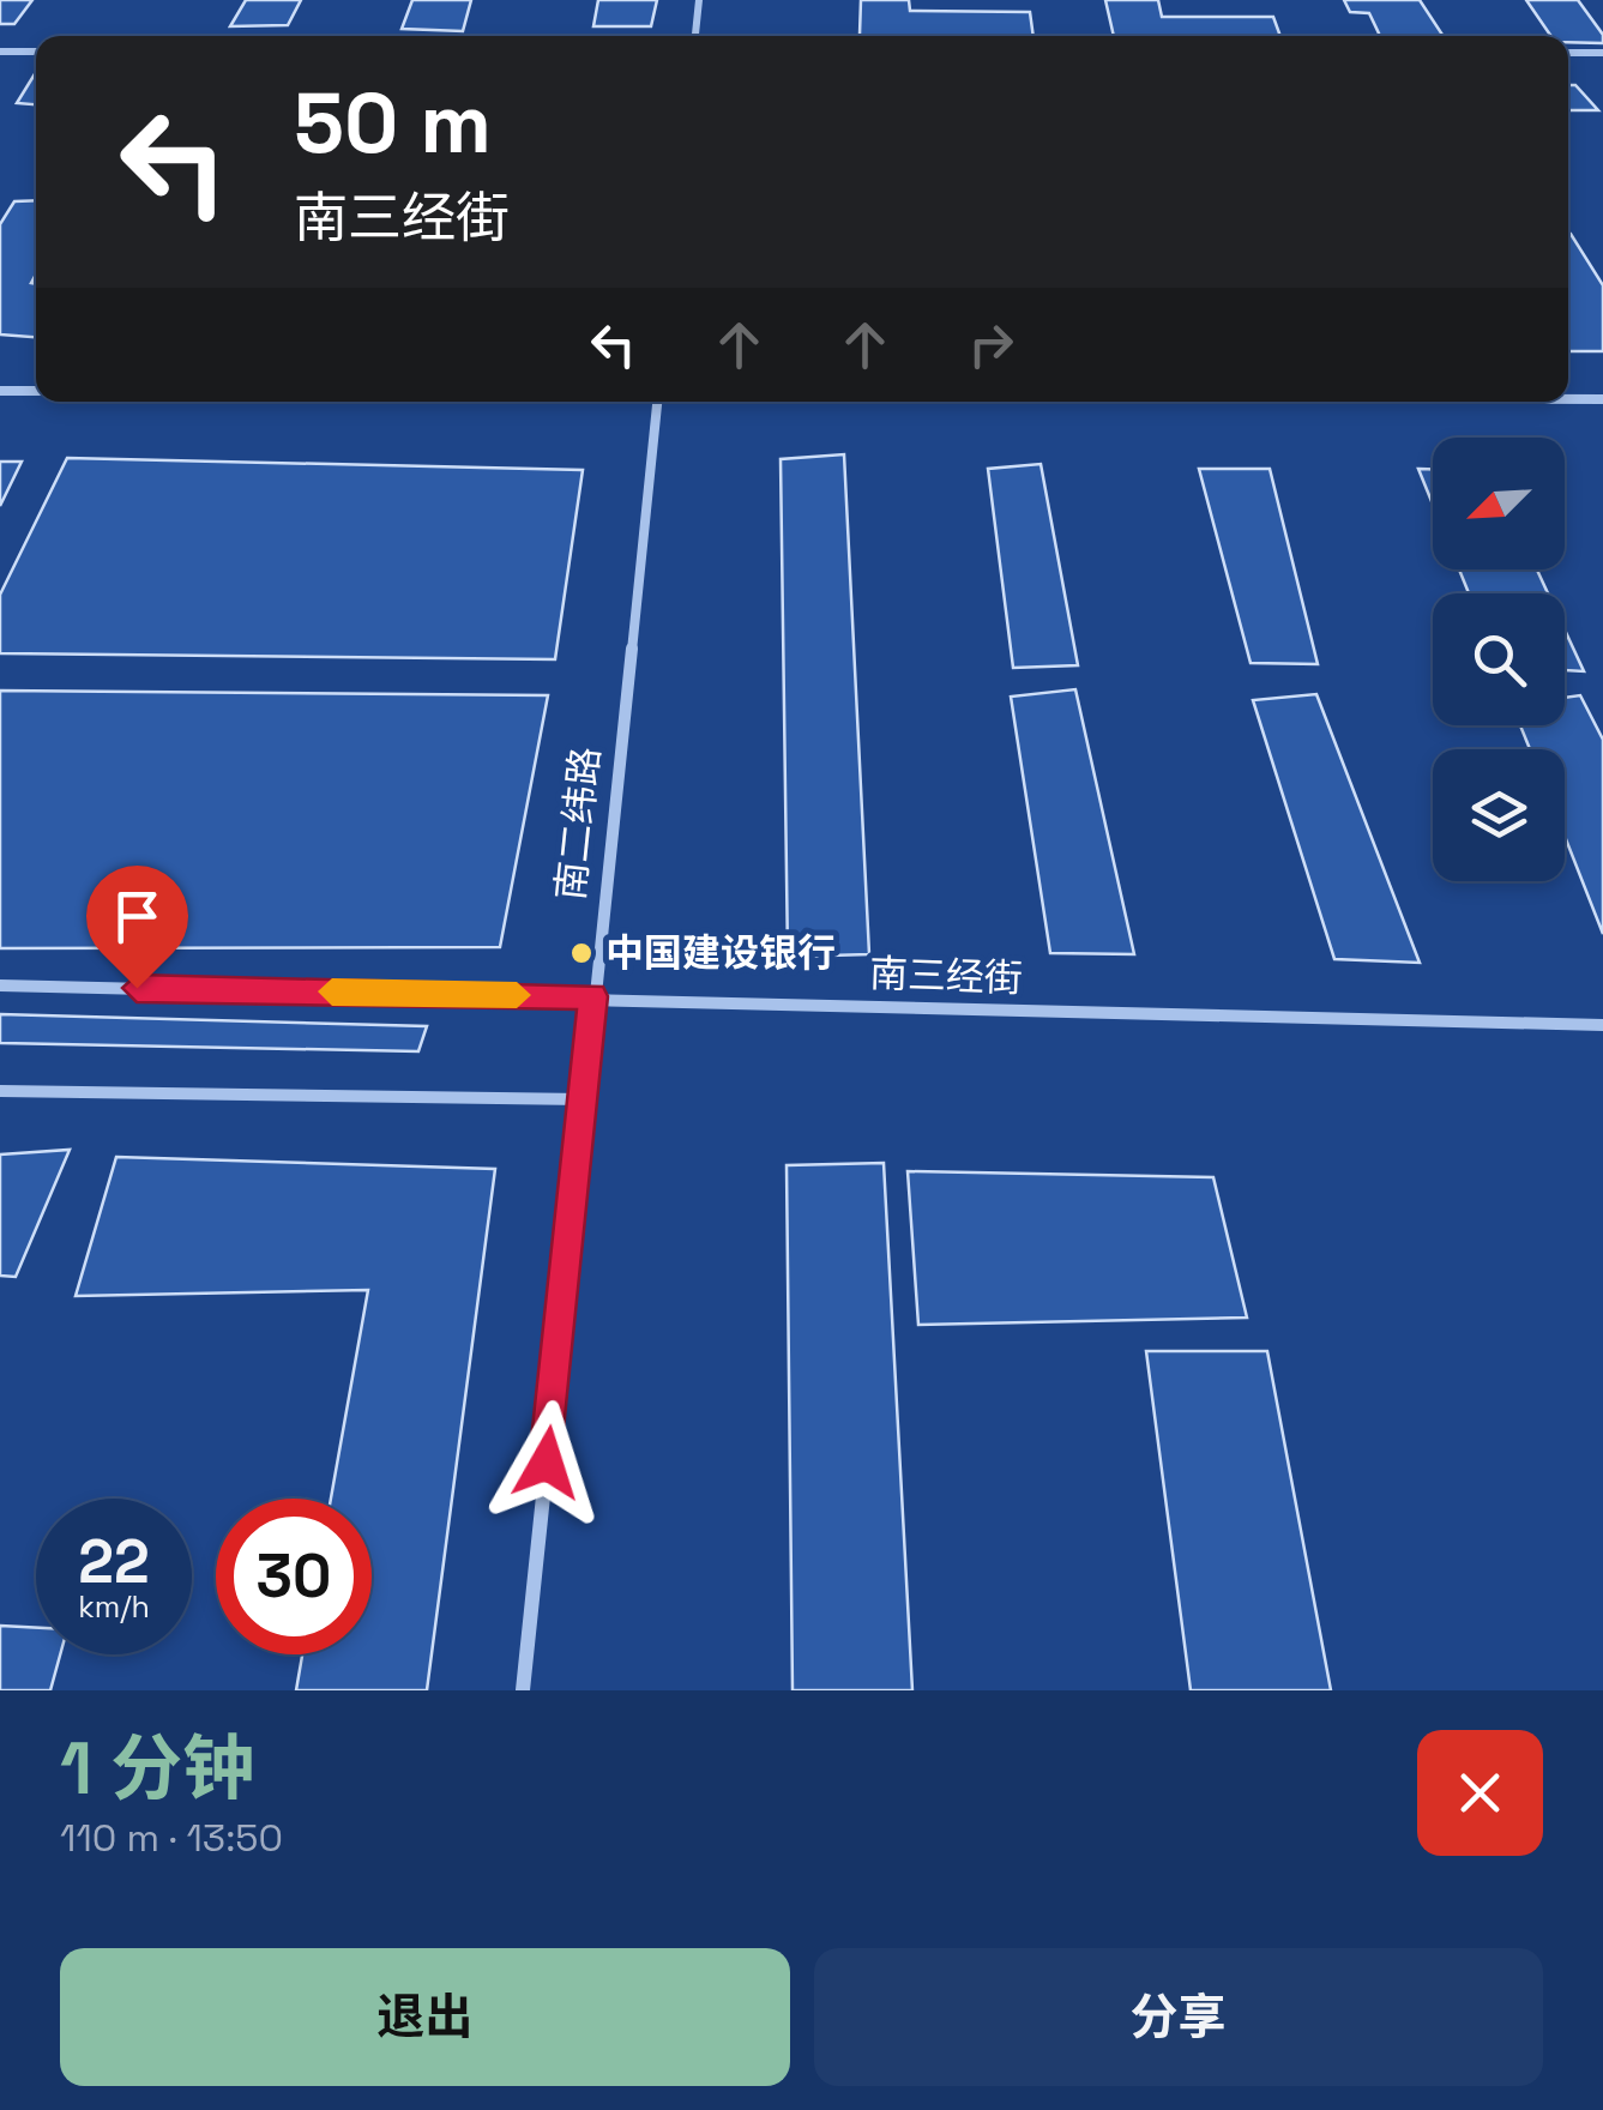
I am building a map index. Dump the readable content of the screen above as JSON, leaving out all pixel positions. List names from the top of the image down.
{
  "streets": {
    "street": ["南二纬路", "南三经街"]
  },
  "crossings": [
    ["南二纬路", "南三经街"]
  ],
  "places": ["中国建设银行"],
  "north": "bottom left",
  "page": {
    "turn": ["50 m", "南三经街"],
    "speed": "22 km/h",
    "limit": "30",
    "heading": ["1 分钟", "110 m · 13:50"],
    "buttons": ["退出", "分享"]
  }
}
